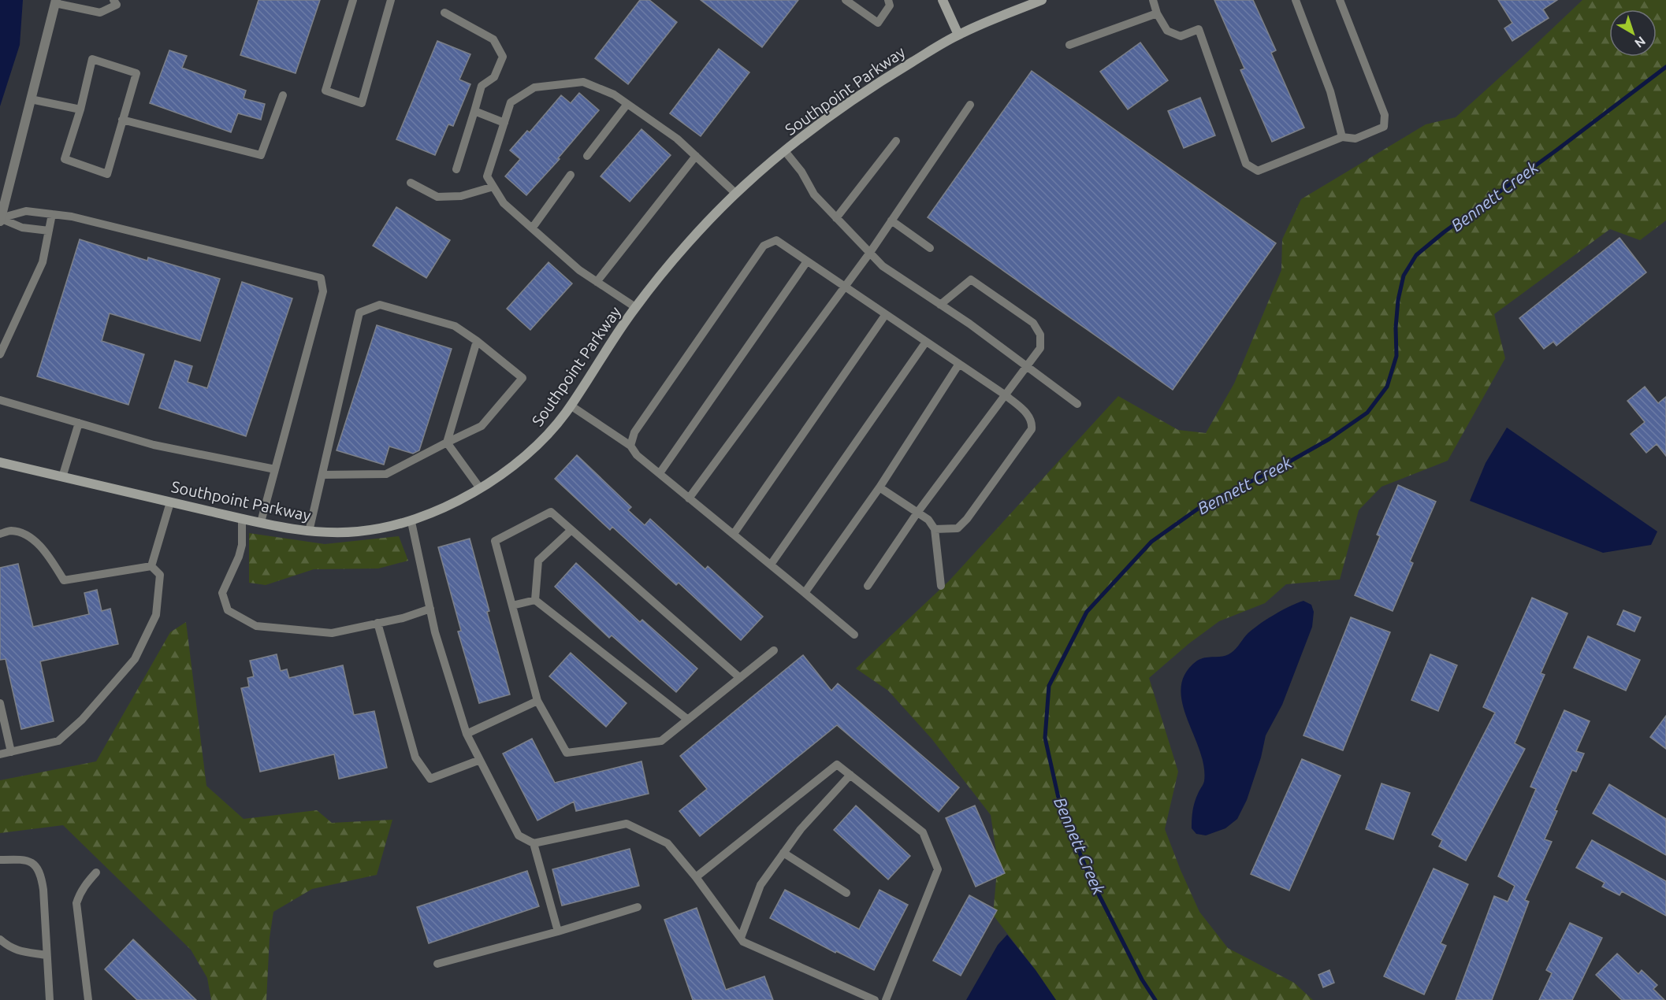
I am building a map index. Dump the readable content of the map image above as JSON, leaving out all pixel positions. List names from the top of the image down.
{
  "streets": {
    "main road": ["Southpoint Parkway"]
  },
  "water": ["Bennett Creek"],
  "north": "bottom right"
}
